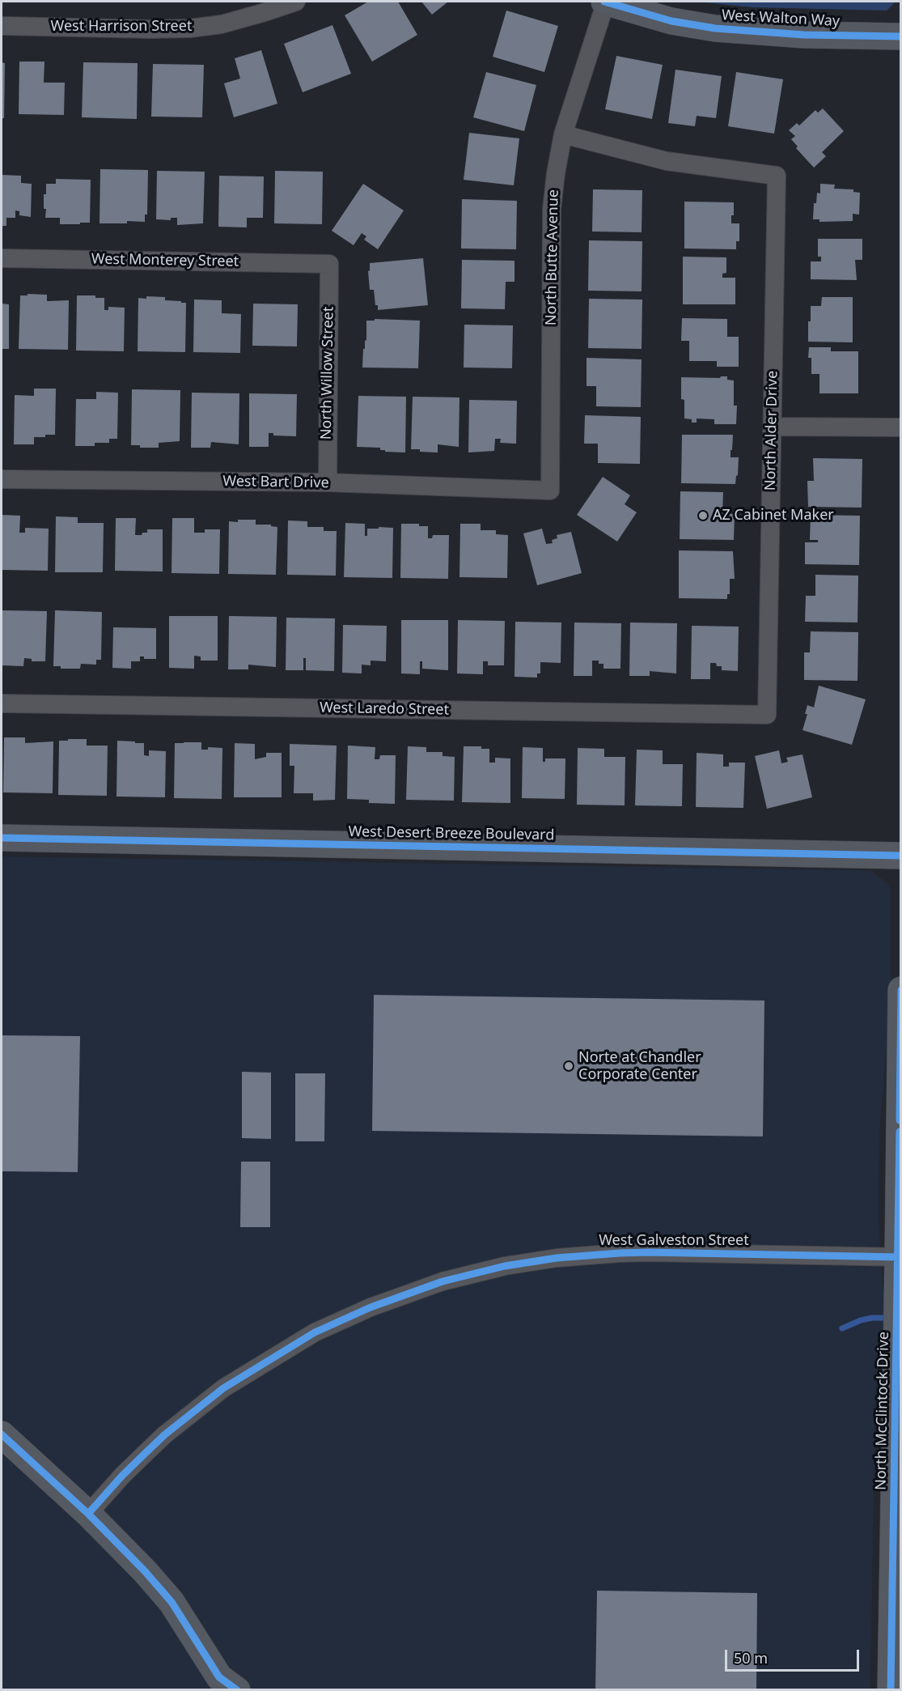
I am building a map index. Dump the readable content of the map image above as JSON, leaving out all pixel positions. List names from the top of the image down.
{
  "streets": {
    "street": [
      "West Walton Way",
      "West Harrison Street",
      "North Butte Avenue",
      "West Monterey Street",
      "North Willow Street",
      "North Alder Drive",
      "West Bart Drive",
      "West Laredo Street",
      "West Desert Breeze Boulevard",
      "West Galveston Street",
      "North McClintock Drive"
    ]
  },
  "crossings": [
    ["West Walton Way", "North Butte Avenue"],
    ["North Butte Avenue", "North Alder Drive"],
    ["North Butte Avenue", "West Bart Drive"],
    ["West Monterey Street", "North Willow Street"],
    ["North Willow Street", "West Bart Drive"],
    ["North Alder Drive", "West Laredo Street"],
    ["West Galveston Street", "North McClintock Drive"]
  ],
  "places": ["AZ Cabinet Maker", "Norte at Chandler Corporate Center"],
  "scale_bar": "50 m"
}
